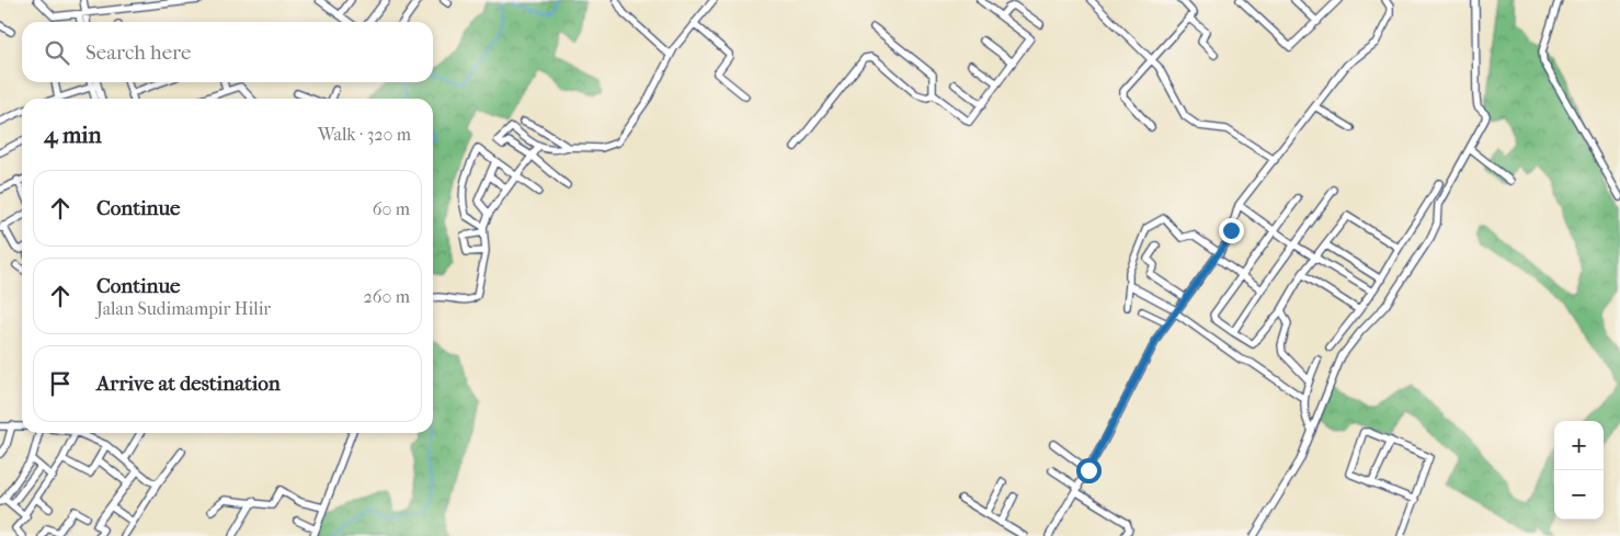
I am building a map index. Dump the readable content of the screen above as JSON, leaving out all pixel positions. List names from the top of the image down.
{
  "page": {
    "search": "Search here",
    "heading": ["4 min", "Walk · 320 m"],
    "list": [
      ["Continue", "60 m"],
      ["Continue", "Jalan Sudimampir Hilir", "260 m"],
      "Arrive at destination"
    ],
    "map_buttons": ["+", "−"]
  }
}
